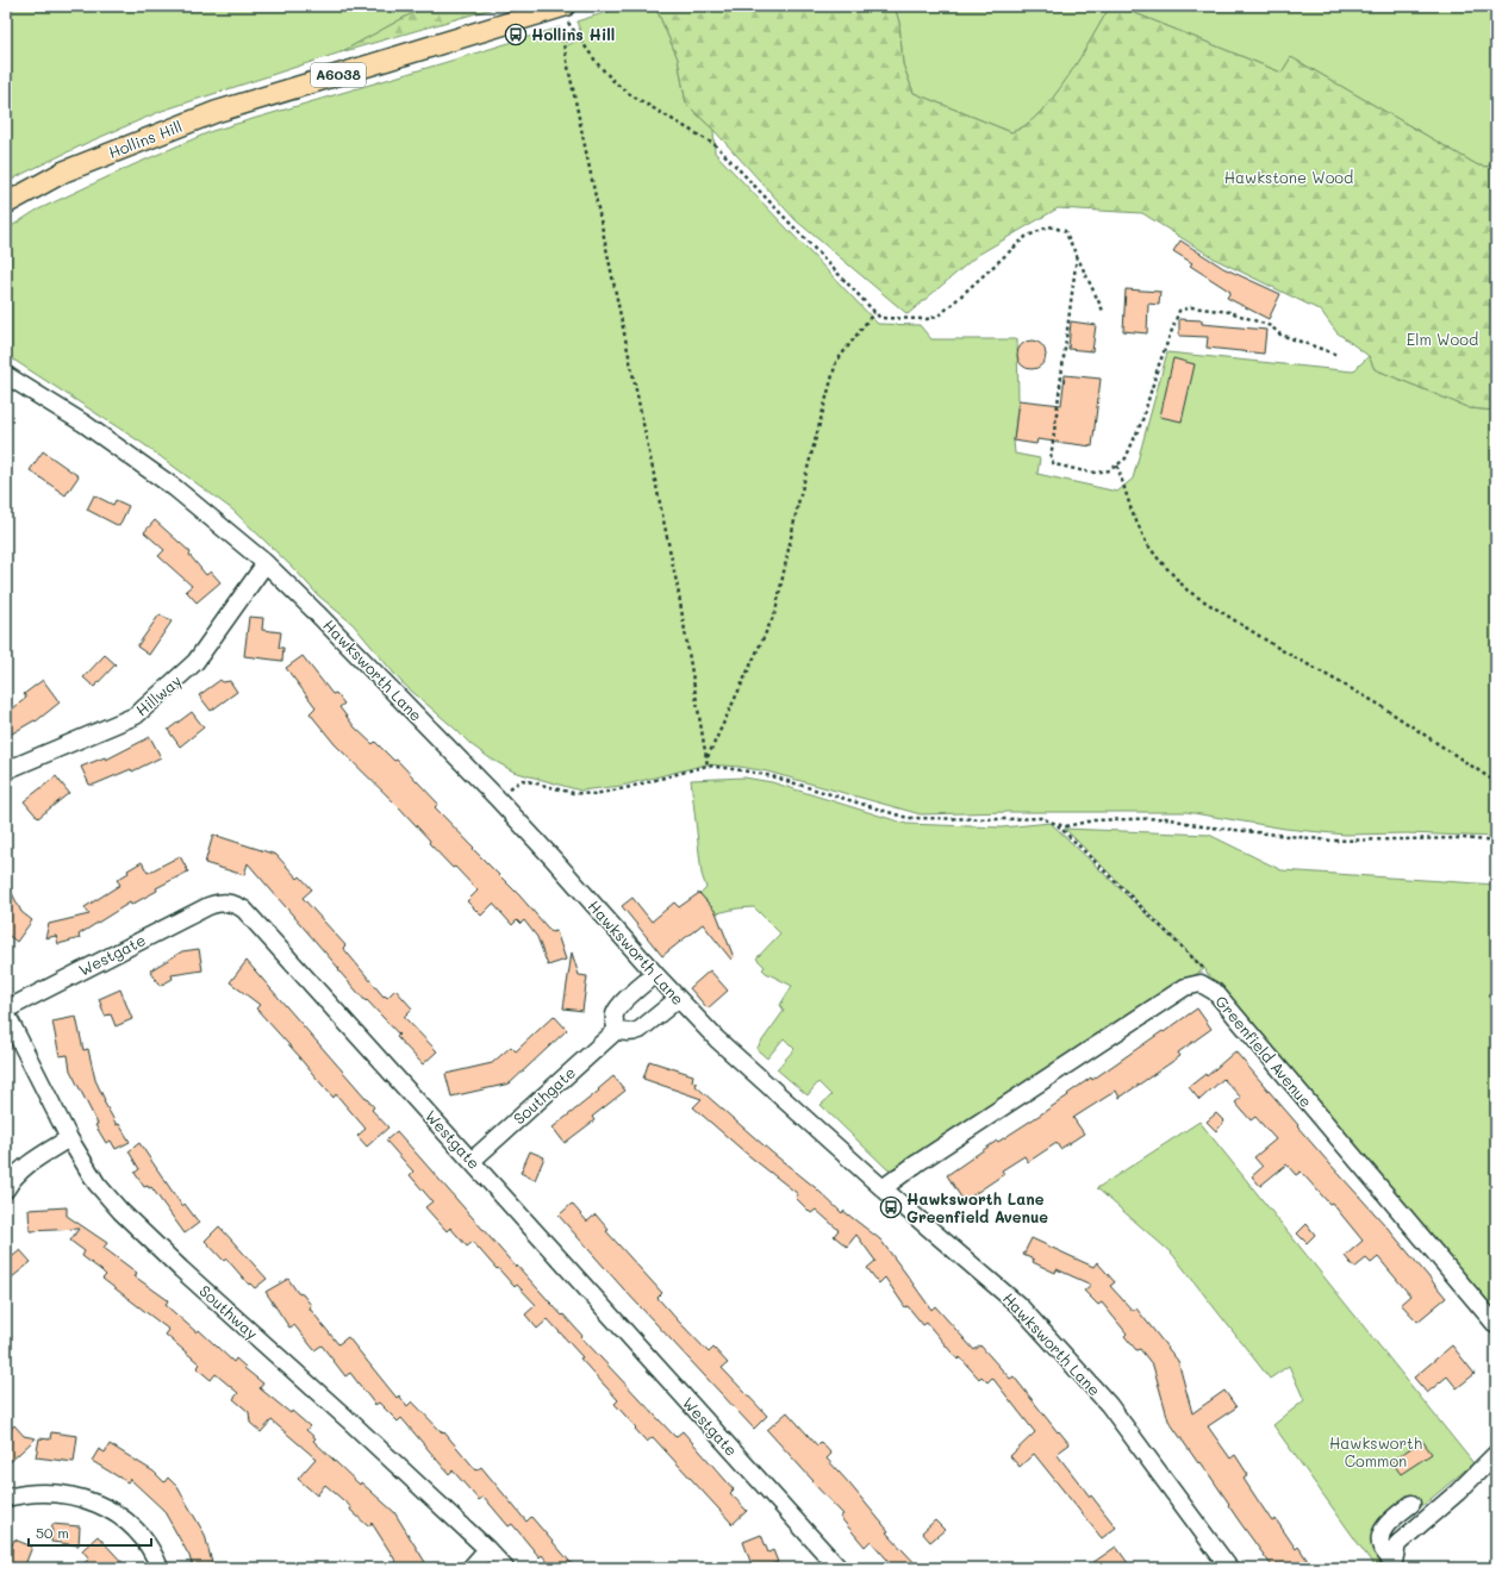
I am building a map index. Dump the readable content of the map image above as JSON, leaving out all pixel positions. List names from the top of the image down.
{
  "streets": {
    "main road": ["A6038", "Hollins Hill"],
    "street": [
      "Hawksworth Lane",
      "Hillway",
      "Westgate",
      "Greenfield Avenue",
      "Southgate",
      "Southway"
    ]
  },
  "crossings": [
    ["Hawksworth Lane", "Hillway"],
    ["Westgate", "Southgate"],
    ["Westgate", "Southway"]
  ],
  "parks": ["Hawkstone Wood", "Elm Wood", "Hawksworth Common"],
  "places": {
    "bus stop": ["Hollins Hill", "Hawksworth Lane Greenfield Avenue"]
  },
  "scale_bar": "50 m"
}
